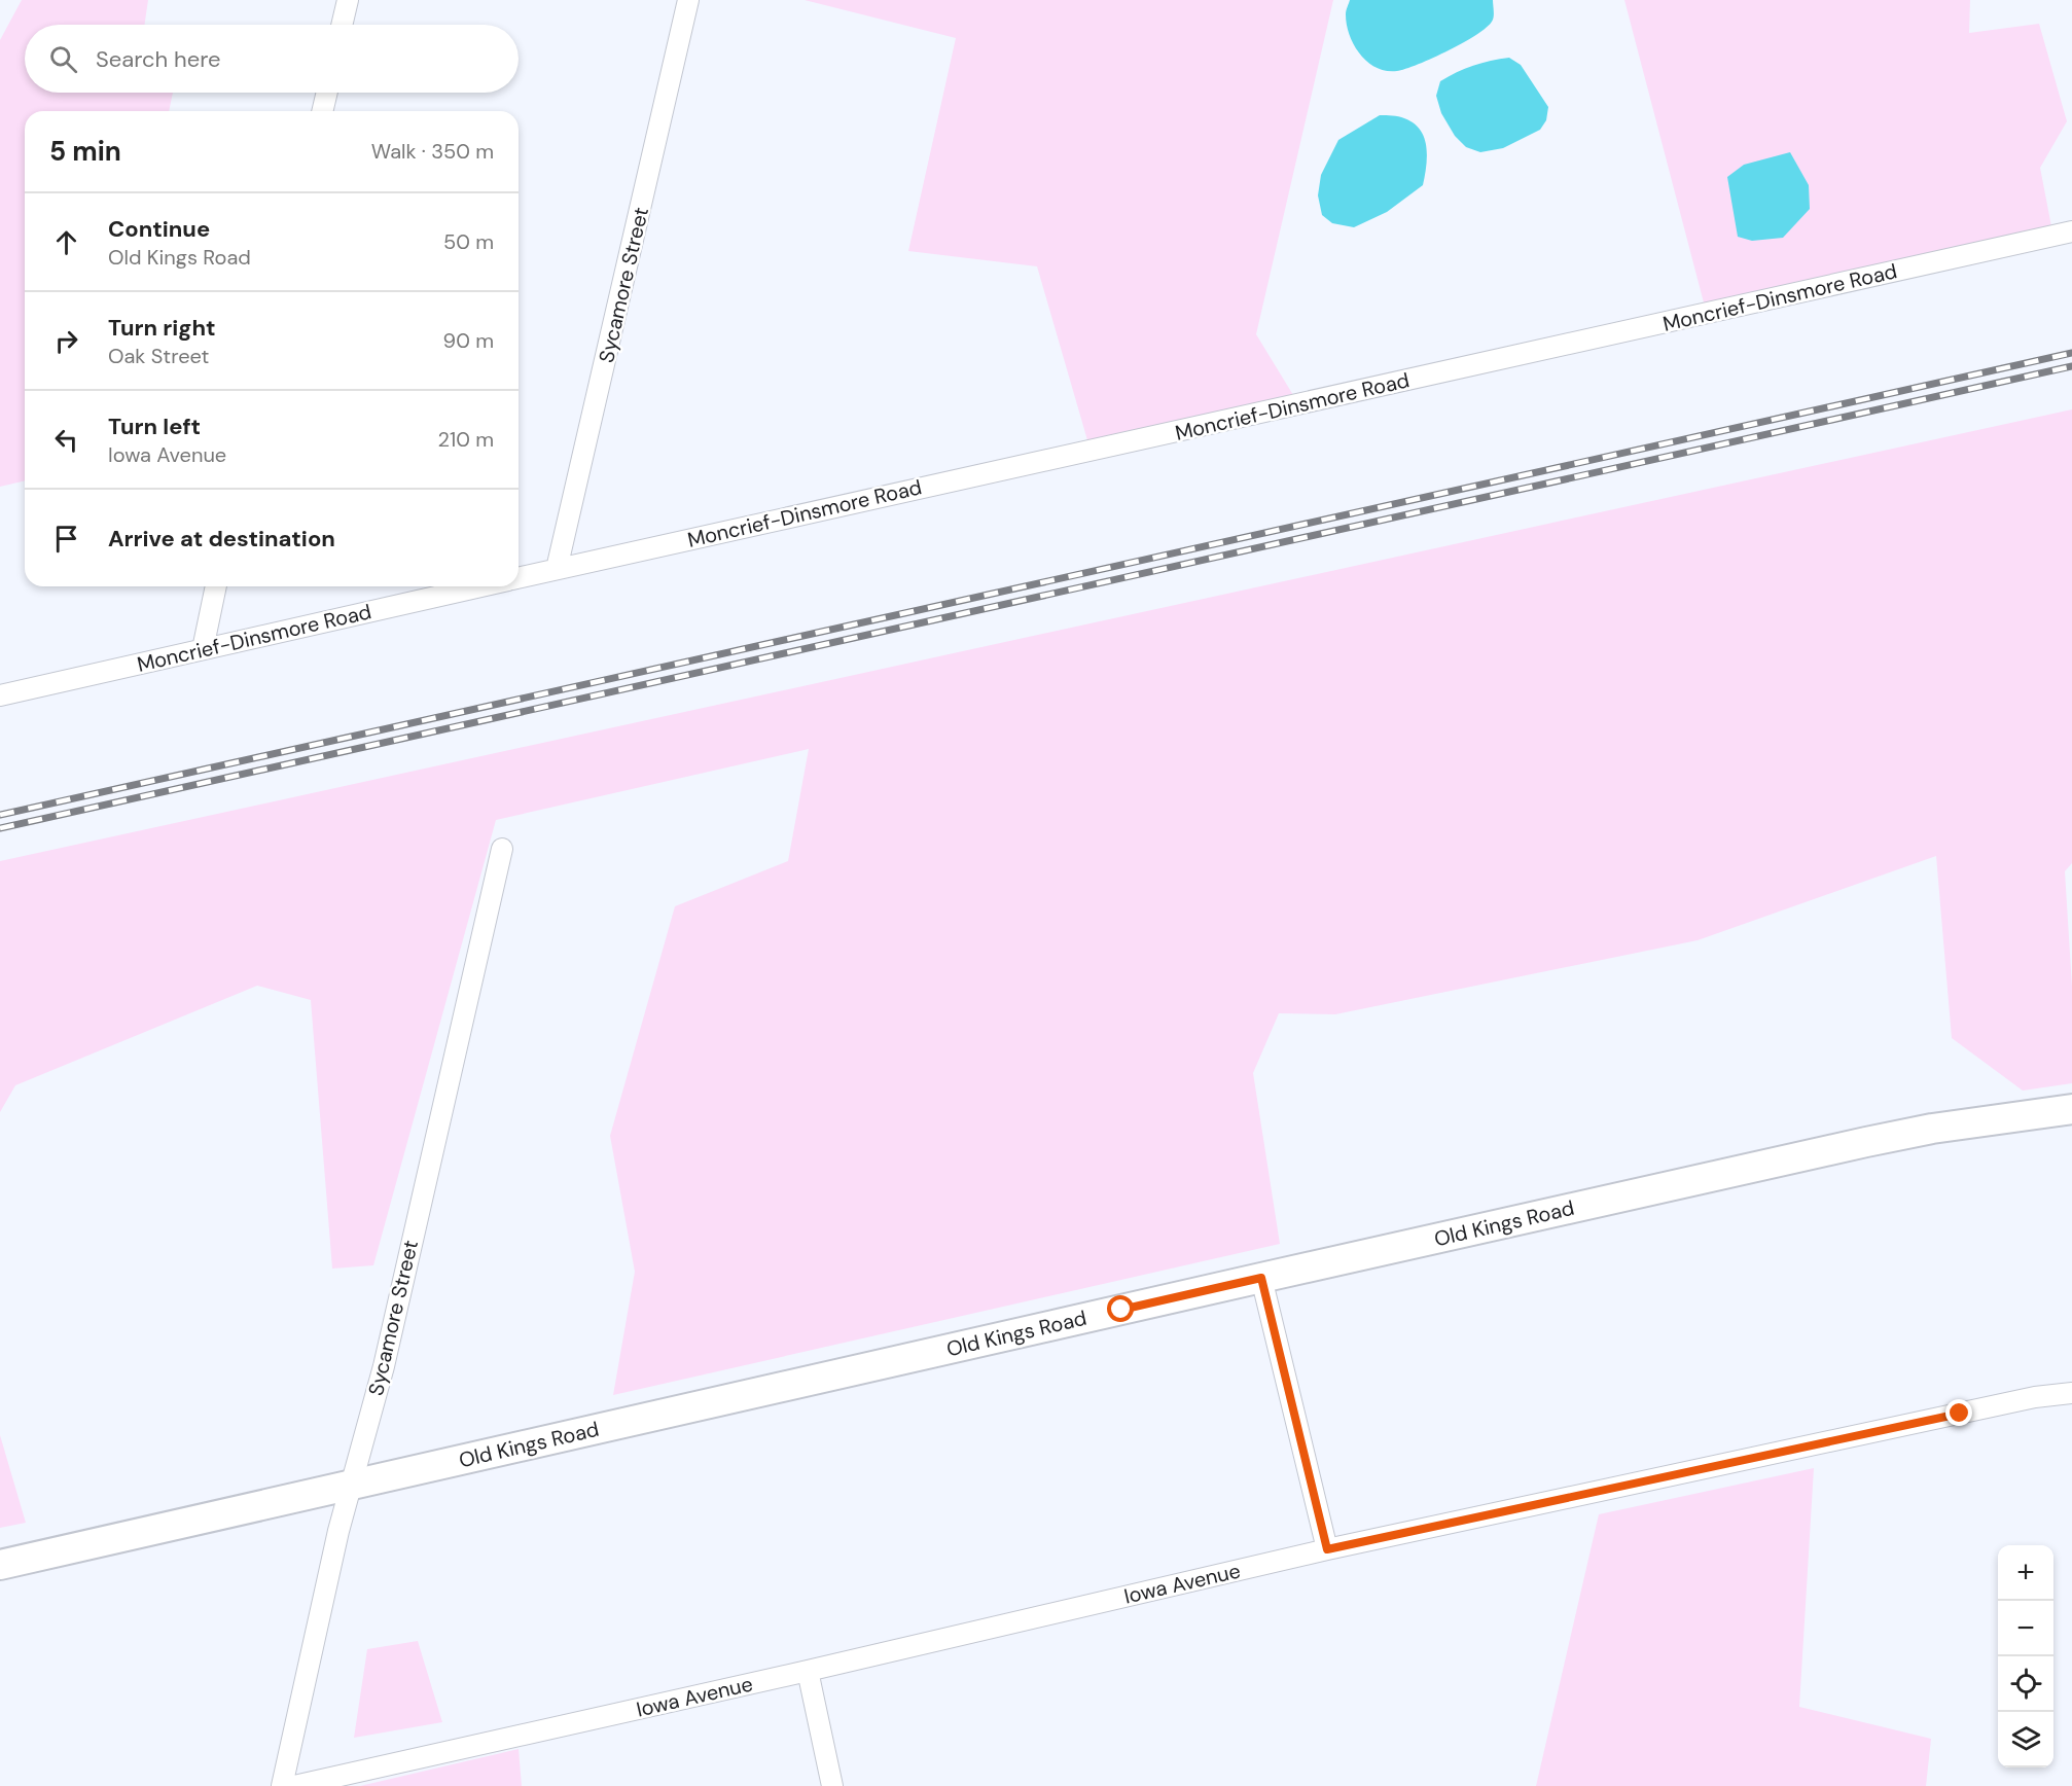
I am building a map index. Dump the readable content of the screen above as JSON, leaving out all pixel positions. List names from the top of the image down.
{
  "streets": {
    "street": [
      "Sycamore Street",
      "Moncrief-Dinsmore Road",
      "Old Kings Road",
      "Iowa Avenue"
    ]
  },
  "crossings": [
    ["Sycamore Street", "Moncrief-Dinsmore Road"],
    ["Sycamore Street", "Old Kings Road"]
  ],
  "page": {
    "search": "Search here",
    "heading": ["5 min", "Walk · 350 m"],
    "list": [
      ["Continue", "Old Kings Road", "50 m"],
      ["Turn right", "Oak Street", "90 m"],
      ["Turn left", "Iowa Avenue", "210 m"],
      "Arrive at destination"
    ],
    "map_buttons": ["+", "−"]
  }
}
